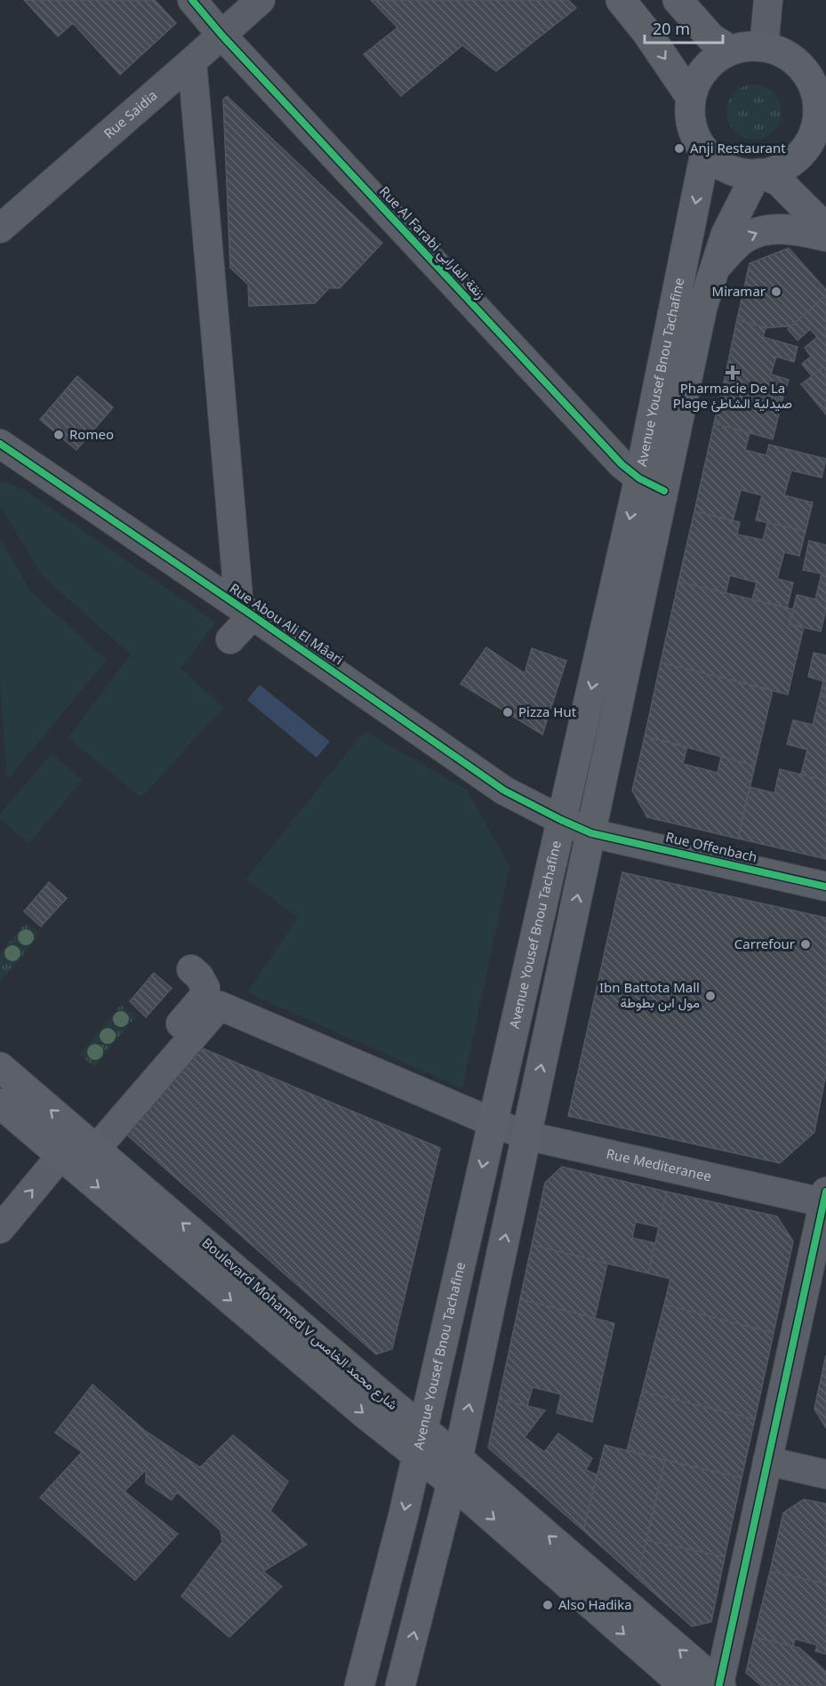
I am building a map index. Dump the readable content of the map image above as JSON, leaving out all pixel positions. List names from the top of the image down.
{
  "streets": {
    "main road": ["Avenue Yousef Bnou Tachafine", "Boulevard Mohamed V شارع محمد الخامس"],
    "street": [
      "Rue Saidia",
      "Rue Al Farabi زنقة الفارابي",
      "Rue Abou Ali El Mâari",
      "Rue Offenbach",
      "Rue Mediteranee"
    ]
  },
  "crossings": [
    ["Rue Saidia", "Rue Al Farabi زنقة الفارابي"],
    ["Rue Al Farabi زنقة الفارابي", "Avenue Yousef Bnou Tachafine"],
    ["Avenue Yousef Bnou Tachafine", "Rue Abou Ali El Mâari"],
    ["Avenue Yousef Bnou Tachafine", "Rue Offenbach"],
    ["Avenue Yousef Bnou Tachafine", "Rue Mediteranee"],
    ["Avenue Yousef Bnou Tachafine", "Boulevard Mohamed V شارع محمد الخامس"],
    ["Rue Abou Ali El Mâari", "Rue Offenbach"],
    ["Rue Mediteranee", "Boulevard Mohamed V شارع محمد الخامس"]
  ],
  "places": {
    "other": [
      "Anji Restaurant",
      "Miramar",
      "Romeo",
      "Pizza Hut",
      "Carrefour",
      "Ibn Battota Mall مول ابن بطوطة",
      "Also Hadika"
    ],
    "health": ["Pharmacie De La Plage صيدلية الشاطئ"]
  },
  "scale_bar": "20 m"
}
